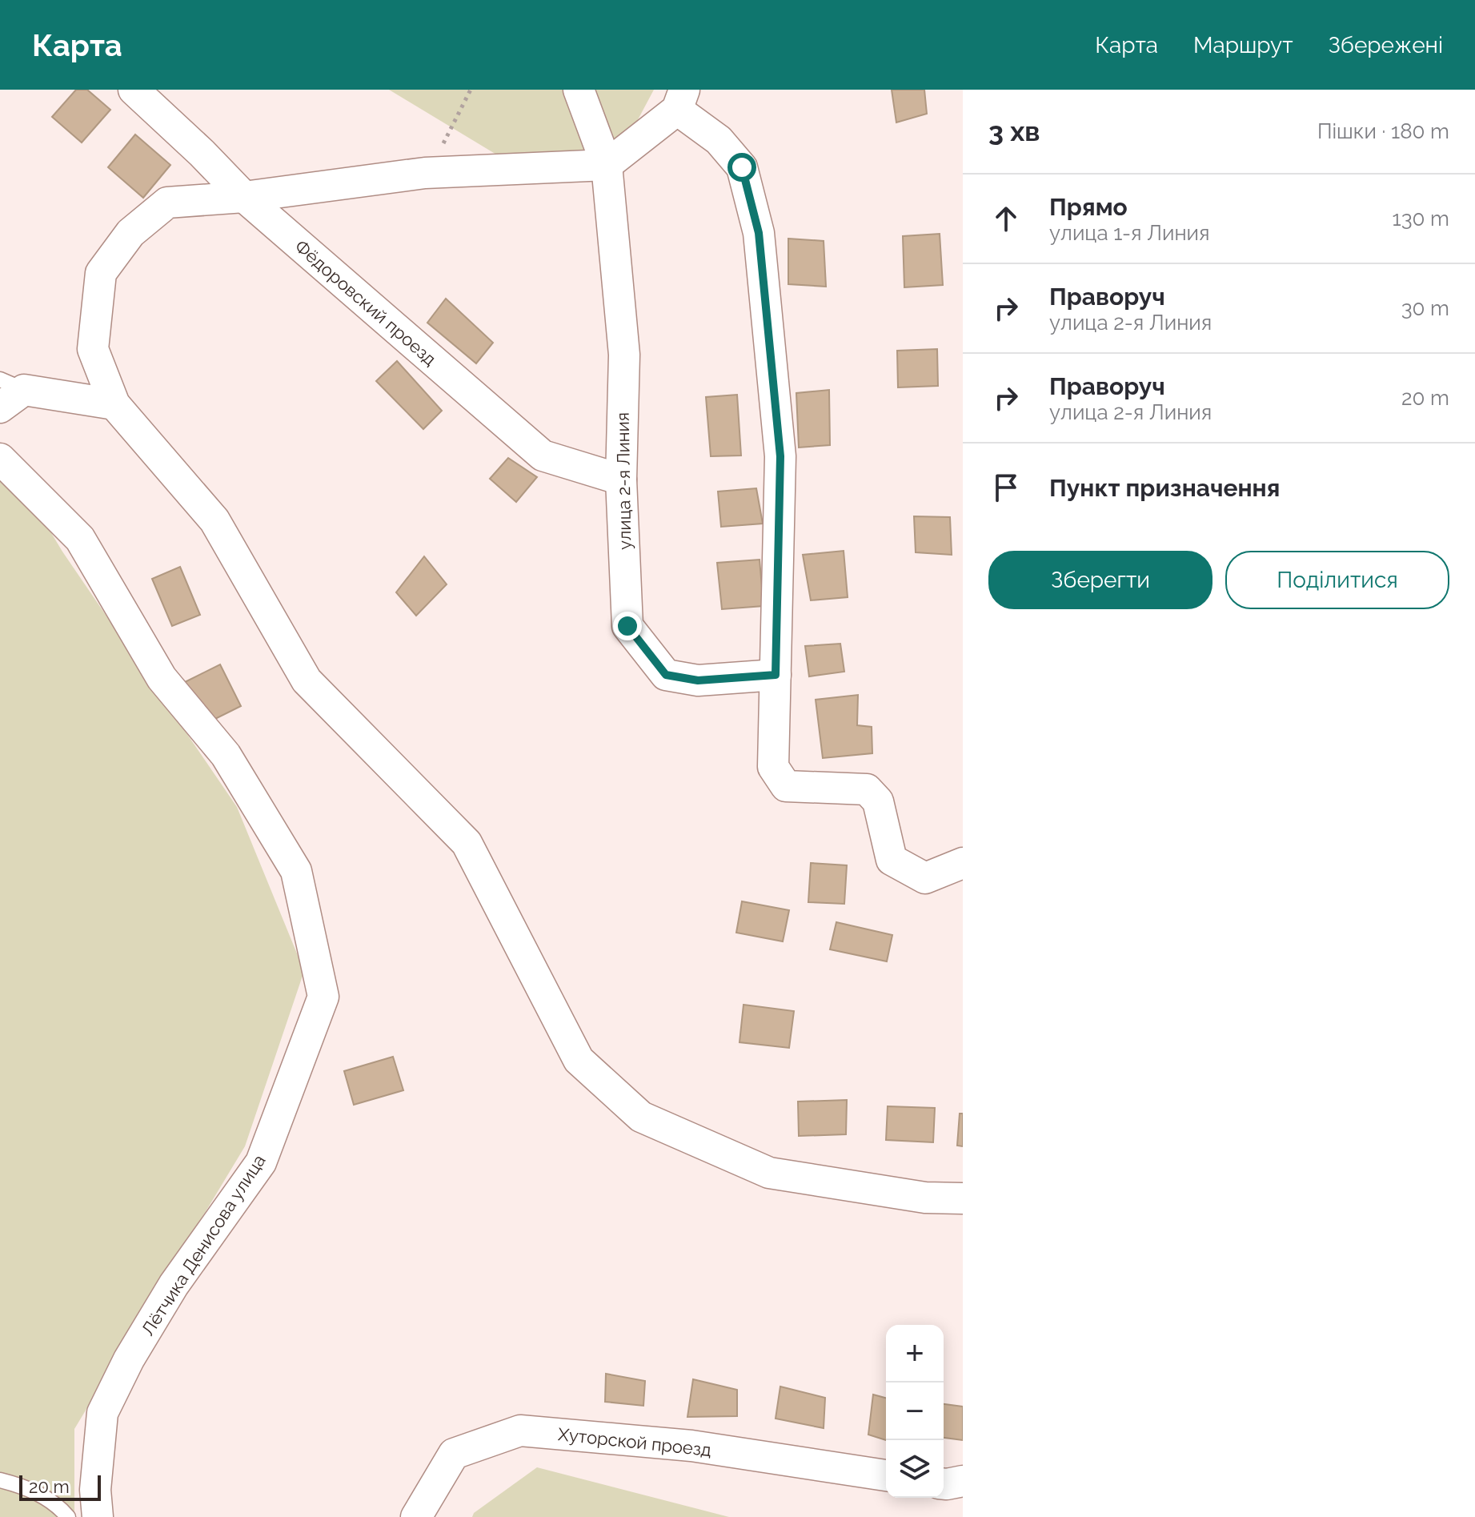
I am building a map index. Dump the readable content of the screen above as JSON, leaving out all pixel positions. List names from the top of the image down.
{
  "streets": {
    "street": [
      "Фёдоровский проезд",
      "улица 2-я Линия",
      "Лётчика Денисова улица",
      "Хуторской проезд"
    ]
  },
  "crossings": [
    ["Фёдоровский проезд", "улица 2-я Линия"]
  ],
  "scale_bar": "20 m",
  "page": {
    "header": "Карта",
    "nav": ["Карта", "Маршрут", "Збережені"],
    "heading": ["3 хв", "Пішки · 180 m"],
    "list": [
      ["Прямо", "улица 1-я Линия", "130 m"],
      ["Праворуч", "улица 2-я Линия", "30 m"],
      ["Праворуч", "улица 2-я Линия", "20 m"],
      "Пункт призначення"
    ],
    "buttons": ["Зберегти", "Поділитися"],
    "map_buttons": ["+", "−"],
    "scale": "20 m"
  }
}
